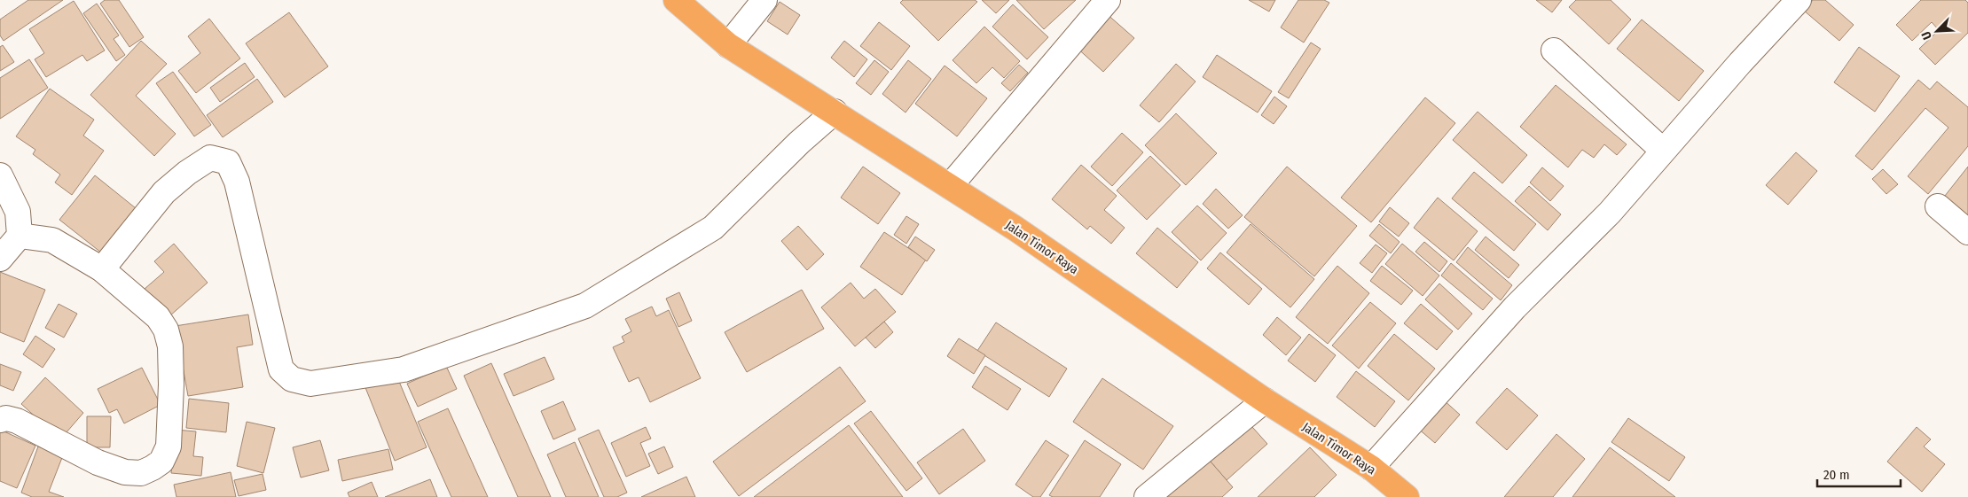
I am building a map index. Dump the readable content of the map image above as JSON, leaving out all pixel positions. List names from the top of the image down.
{
  "streets": {
    "highway": ["Jalan Timor Raya"]
  },
  "scale_bar": "20 m",
  "north": "bottom left"
}
